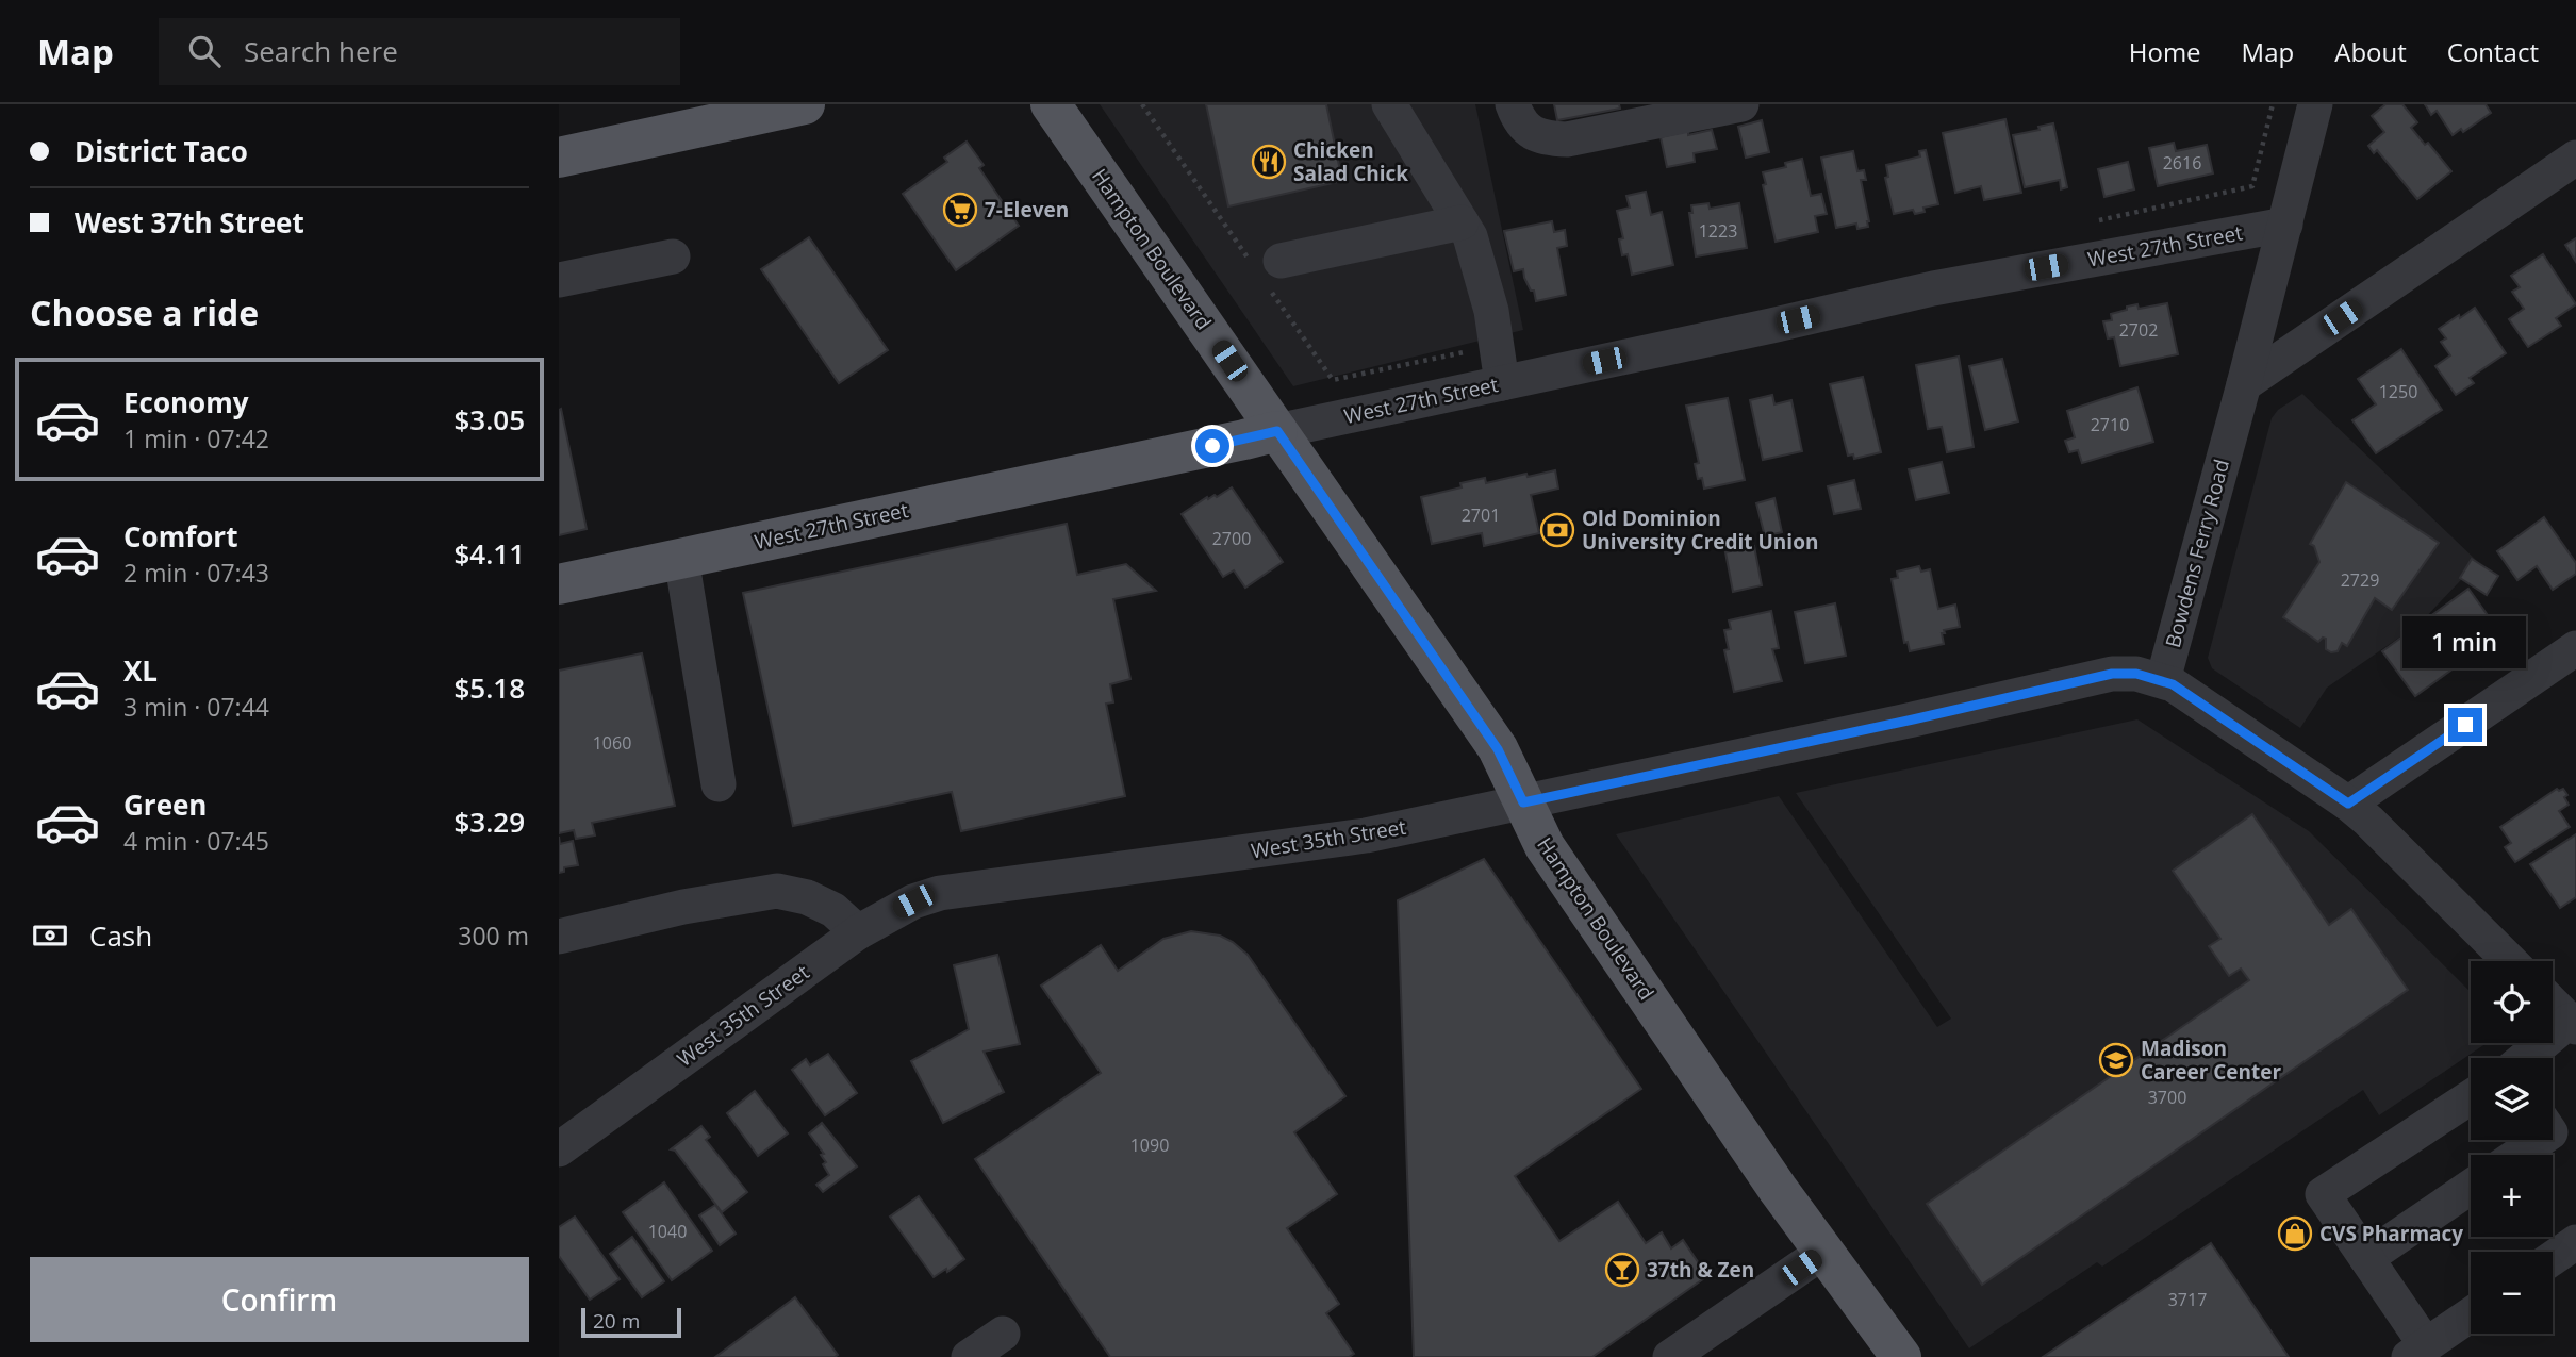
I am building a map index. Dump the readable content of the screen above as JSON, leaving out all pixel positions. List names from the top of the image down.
{
  "streets": {
    "main road": ["West 27th Street", "Hampton Boulevard"],
    "street": ["Bowdens Ferry Road", "West 35th Street"]
  },
  "crossings": [
    ["West 27th Street", "Hampton Boulevard"],
    ["West 27th Street", "Bowdens Ferry Road"],
    ["Hampton Boulevard", "West 35th Street"],
    ["Bowdens Ferry Road", "West 35th Street"]
  ],
  "places": {
    "restaurant": ["Chicken Salad Chick"],
    "supermarket": ["7-Eleven"],
    "bank": ["Old Dominion University Credit Union"],
    "school or university": ["Madison Career Center"],
    "shop": ["CVS Pharmacy"],
    "bar": ["37th & Zen"]
  },
  "house_numbers": [
    "2616",
    "1223",
    "2702",
    "1250",
    "2710",
    "2701",
    "2700",
    "2729",
    "1060",
    "3700",
    "1090",
    "1040",
    "3717"
  ],
  "scale_bar": "20 m",
  "page": {
    "header": "Map",
    "search": "Search here",
    "nav": [
      "Home",
      "Map",
      "About",
      "Contact"
    ],
    "banner": ["District Taco", "West 37th Street"],
    "heading": "Choose a ride",
    "list": [
      {
        "name": "Economy",
        "note": "1 min · 07:42",
        "value": "$3.05"
      },
      {
        "name": "Comfort",
        "note": "2 min · 07:43",
        "value": "$4.11"
      },
      {
        "name": "XL",
        "note": "3 min · 07:44",
        "value": "$5.18"
      },
      {
        "name": "Green",
        "note": "4 min · 07:45",
        "value": "$3.29"
      }
    ],
    "bubble": "1 min",
    "pay": ["Cash", "300 m"],
    "map_buttons": ["+", "−"],
    "buttons": "Confirm",
    "scale": "20 m"
  }
}
